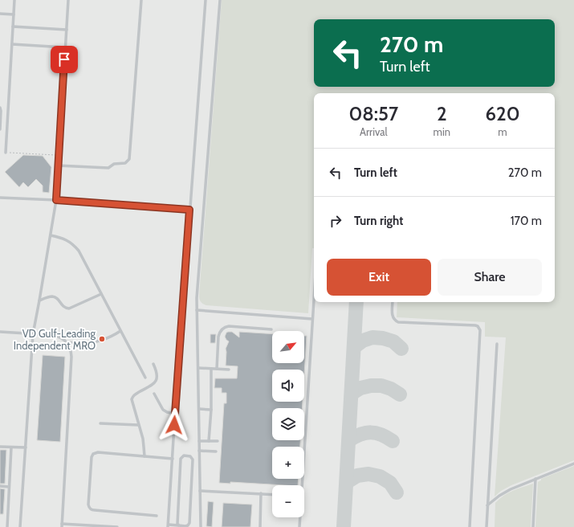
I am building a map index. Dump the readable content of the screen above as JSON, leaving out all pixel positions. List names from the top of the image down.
{
  "places": ["VD Gulf-Leading Independent MRO"],
  "north": "top right",
  "page": {
    "turn": ["270 m", "Turn left"],
    "eta": [
      "08:57",
      "Arrival",
      "2",
      "min",
      "620",
      "m"
    ],
    "list": [
      {
        "name": "Turn left",
        "value": "270 m"
      },
      {
        "name": "Turn right",
        "value": "170 m"
      }
    ],
    "buttons": ["Exit", "Share"],
    "map_buttons": ["+", "−"]
  }
}
